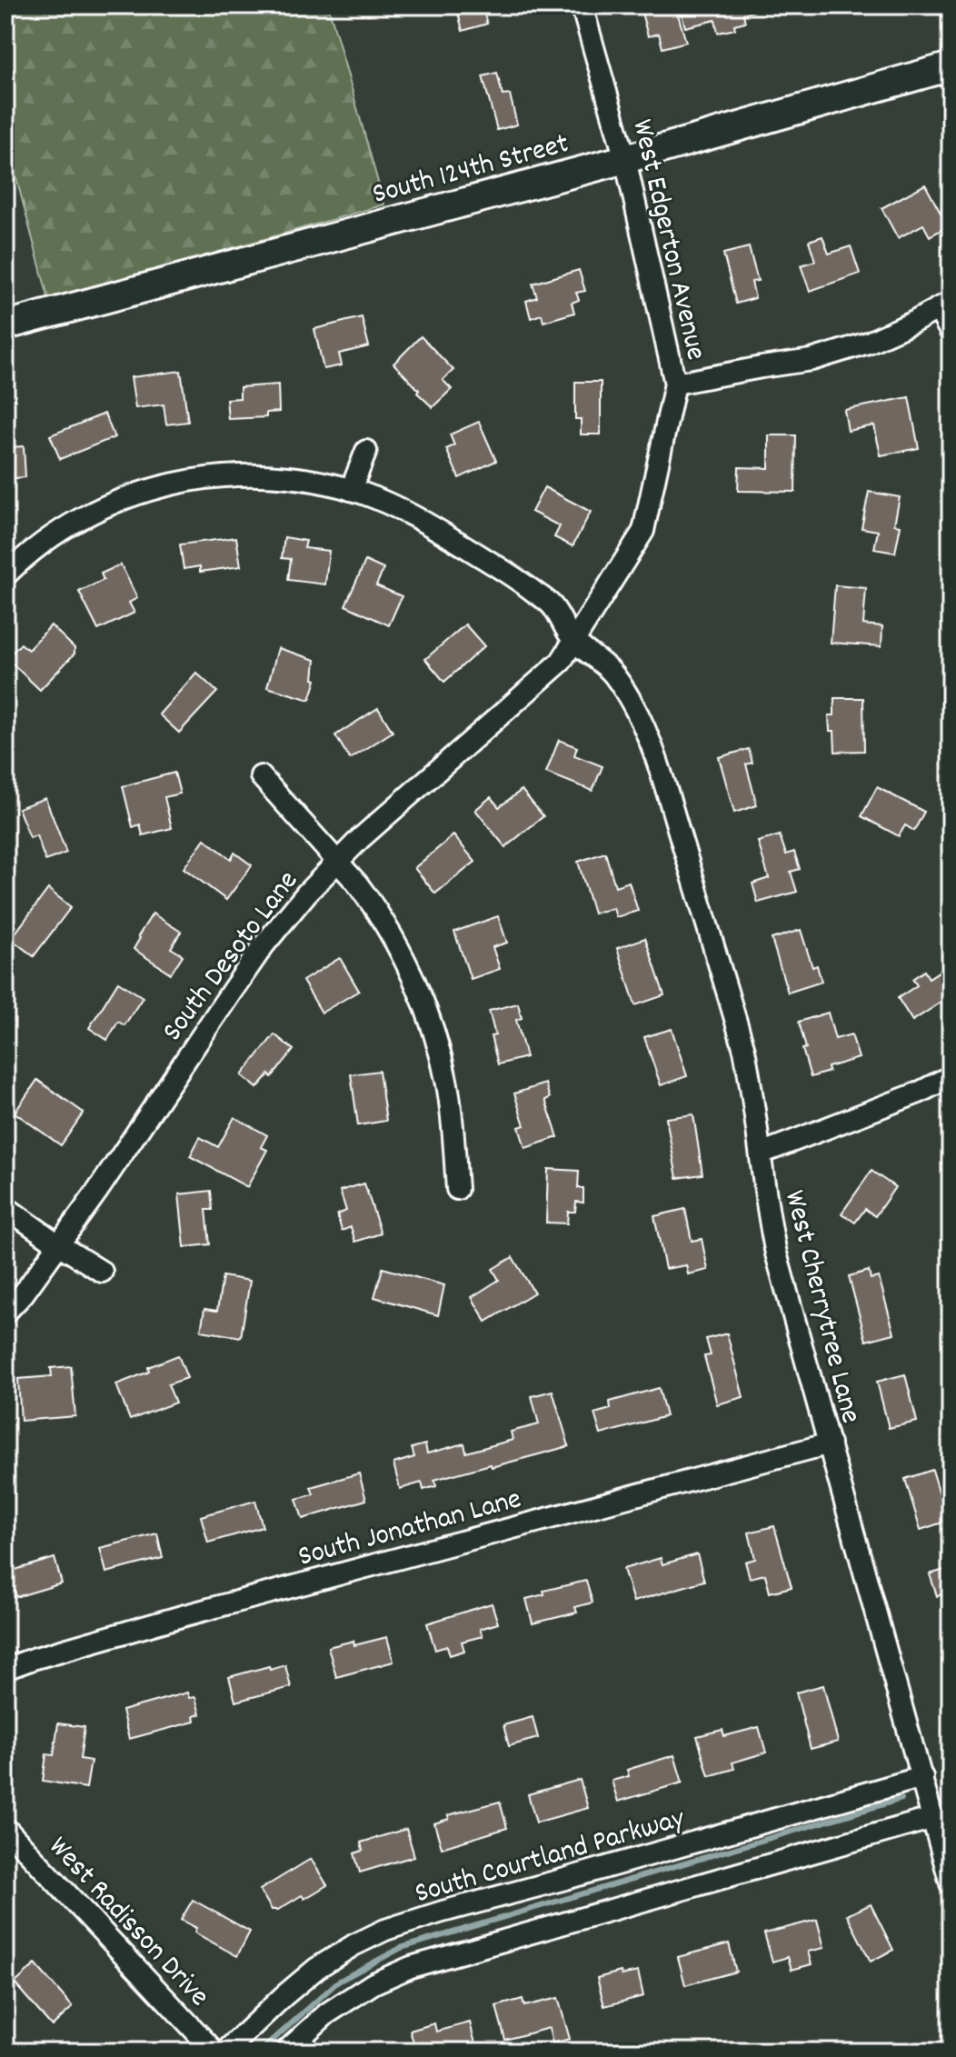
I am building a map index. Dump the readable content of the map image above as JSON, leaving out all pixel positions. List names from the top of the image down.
{
  "streets": {
    "street": [
      "South 124th Street",
      "West Edgerton Avenue",
      "South Desoto Lane",
      "West Cherrytree Lane",
      "South Jonathan Lane",
      "South Courtland Parkway",
      "West Radisson Drive"
    ]
  },
  "crossings": [
    ["South 124th Street", "West Edgerton Avenue"],
    ["West Edgerton Avenue", "South Desoto Lane"],
    ["West Edgerton Avenue", "West Cherrytree Lane"],
    ["South Desoto Lane", "West Cherrytree Lane"],
    ["West Cherrytree Lane", "South Jonathan Lane"],
    ["West Cherrytree Lane", "South Courtland Parkway"]
  ]
}
